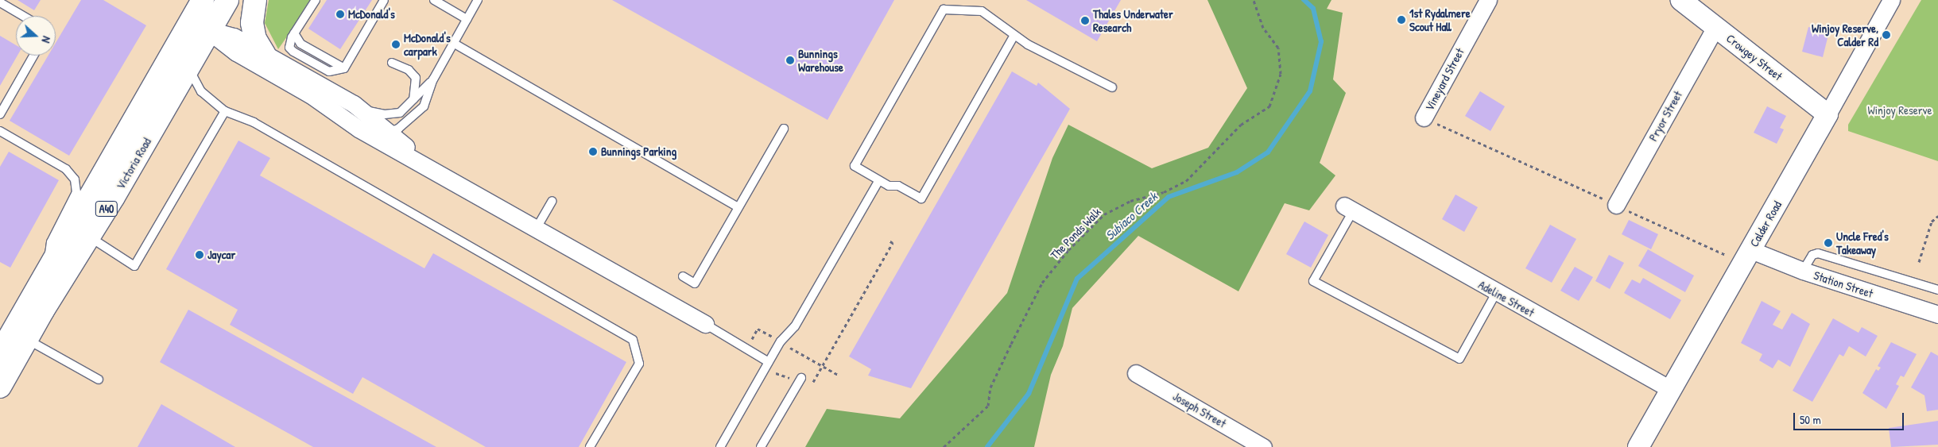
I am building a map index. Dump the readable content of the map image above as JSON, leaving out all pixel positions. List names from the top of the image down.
{
  "streets": {
    "highway": ["Victoria Road", "A40"],
    "street": [
      "Crowgey Street",
      "Vineyard Street",
      "Pryor Street",
      "Calder Road",
      "Station Street",
      "Adeline Street",
      "Joseph Street"
    ],
    "path": ["The Ponds Walk"]
  },
  "crossings": [
    ["Crowgey Street", "Pryor Street"],
    ["Crowgey Street", "Calder Road"],
    ["Calder Road", "Station Street"],
    ["Calder Road", "Adeline Street"]
  ],
  "water": ["Subiaco Creek"],
  "parks": ["Winjoy Reserve"],
  "places": [
    "McDonald's",
    "1st Rydalmere Scout Hall",
    "Thales Underwater Research",
    "Winjoy Reserve, Calder Rd",
    "McDonald's carpark",
    "Bunnings Warehouse",
    "Bunnings Parking",
    "Uncle Fred's Takeaway",
    "Jaycar"
  ],
  "scale_bar": "50 m",
  "north": "right"
}
